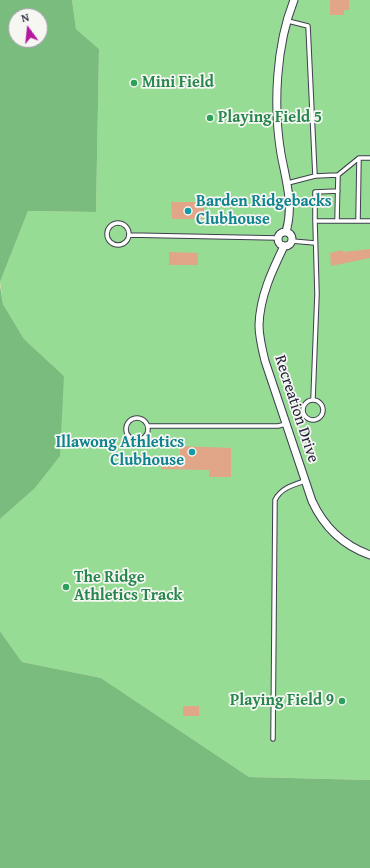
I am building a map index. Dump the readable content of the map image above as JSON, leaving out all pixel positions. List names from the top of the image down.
{
  "streets": {
    "street": ["Recreation Drive"]
  },
  "places": [
    "Mini Field",
    "Playing Field 5",
    "Barden Ridgebacks Clubhouse",
    "Illawong Athletics Clubhouse",
    "The Ridge Athletics Track",
    "Playing Field 9"
  ],
  "north": "top"
}
